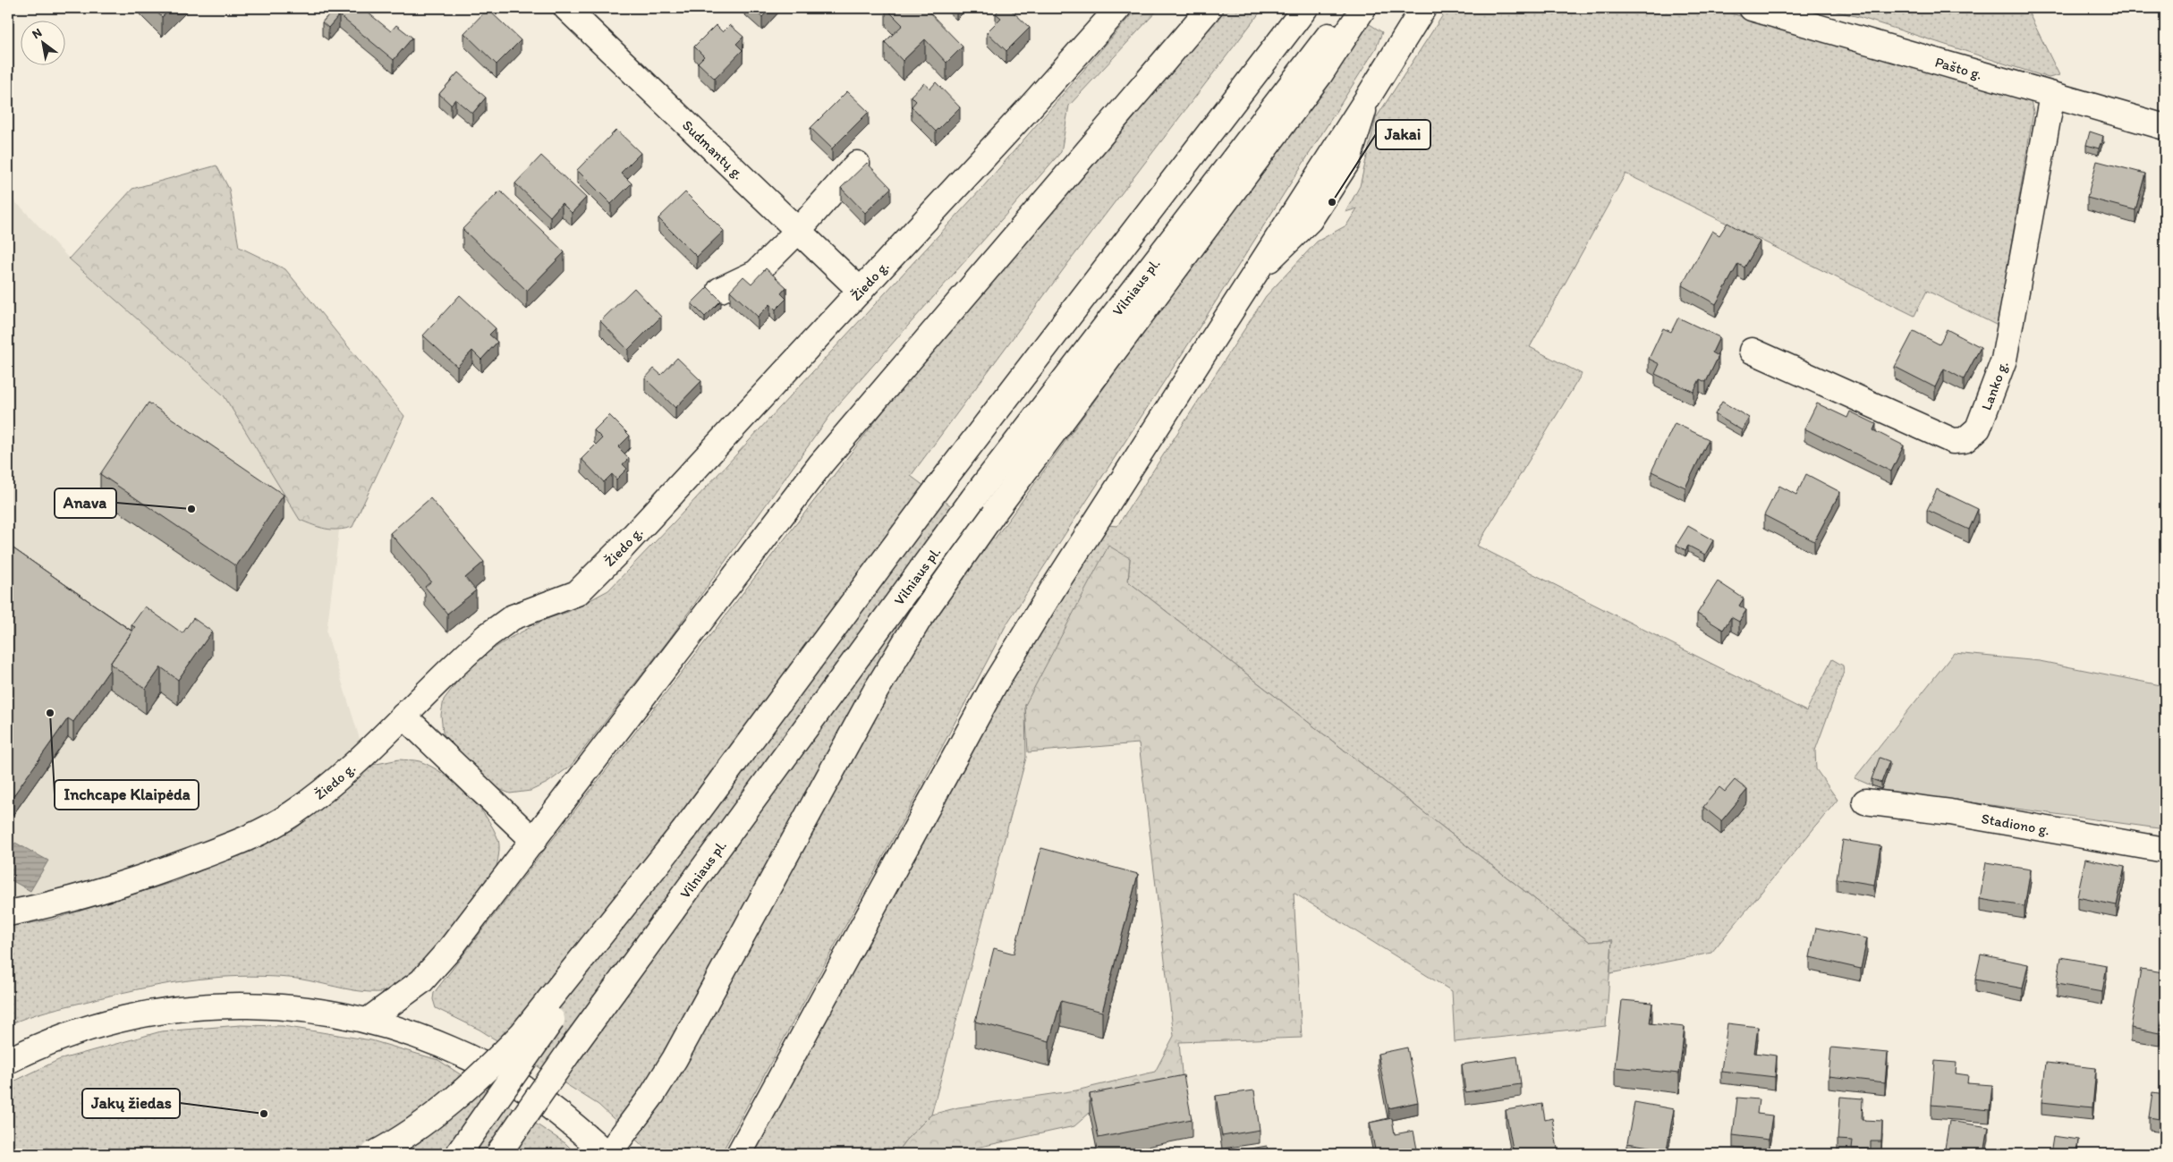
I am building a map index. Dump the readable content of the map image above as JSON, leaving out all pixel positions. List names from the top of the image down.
{
  "streets": {
    "main road": [
      "Pašto g.",
      "Sudmantų g.",
      "Žiedo g.",
      "Vilniaus pl.",
      "Lanko g.",
      "Stadiono g."
    ]
  },
  "crossings": [
    ["Pašto g.", "Lanko g."],
    ["Sudmantų g.", "Žiedo g."]
  ],
  "places": [
    "Jakai",
    "Anava",
    "Inchcape Klaipėda",
    "Jakų žiedas"
  ],
  "north": "top left"
}
